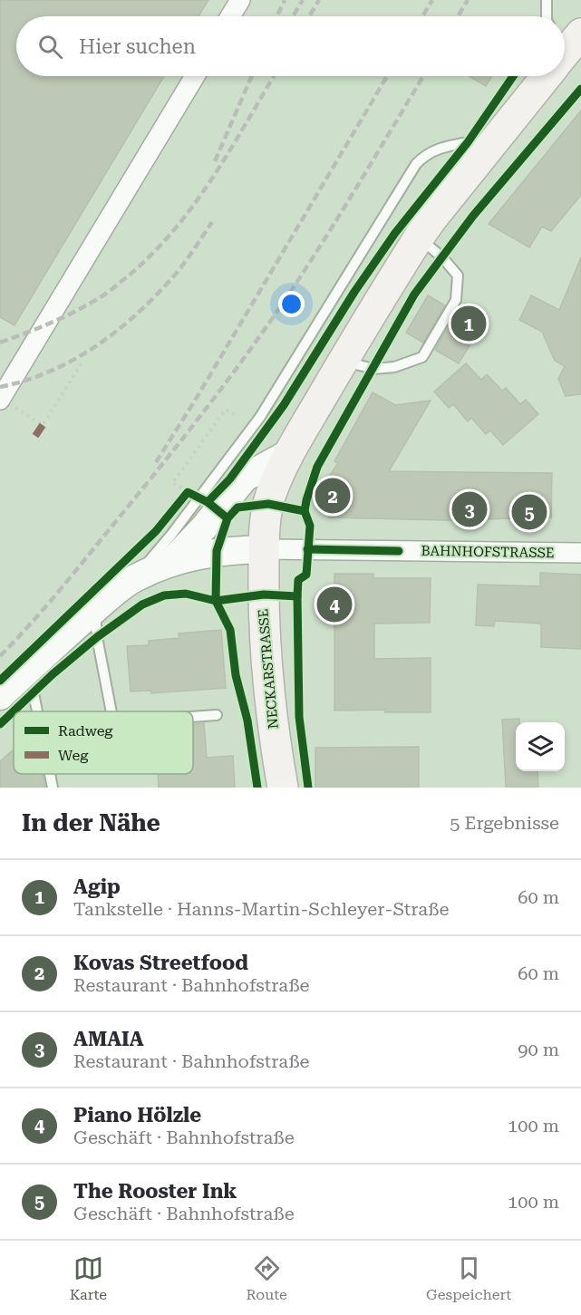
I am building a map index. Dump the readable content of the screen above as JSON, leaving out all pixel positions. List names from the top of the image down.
{
  "streets": {
    "main road": ["NECKARSTRASSE"],
    "street": ["BAHNHOFSTRASSE"]
  },
  "crossings": [
    ["BAHNHOFSTRASSE", "NECKARSTRASSE"]
  ],
  "legend": ["Radweg", "Weg"],
  "page": {
    "search": "Hier suchen",
    "pins": [
      "1",
      "2",
      "3",
      "5",
      "4"
    ],
    "heading": ["In der Nähe", "5 Ergebnisse"],
    "list": [
      {
        "mark": "1",
        "name": "Agip",
        "note": "Tankstelle · Hanns-Martin-Schleyer-Straße",
        "value": "60 m"
      },
      {
        "mark": "2",
        "name": "Kovas Streetfood",
        "note": "Restaurant · Bahnhofstraße",
        "value": "60 m"
      },
      {
        "mark": "3",
        "name": "AMAIA",
        "note": "Restaurant · Bahnhofstraße",
        "value": "90 m"
      },
      {
        "mark": "4",
        "name": "Piano Hölzle",
        "note": "Geschäft · Bahnhofstraße",
        "value": "100 m"
      },
      {
        "mark": "5",
        "name": "The Rooster Ink",
        "note": "Geschäft · Bahnhofstraße",
        "value": "100 m"
      }
    ],
    "nav": ["Karte", "Route", "Gespeichert"]
  }
}
